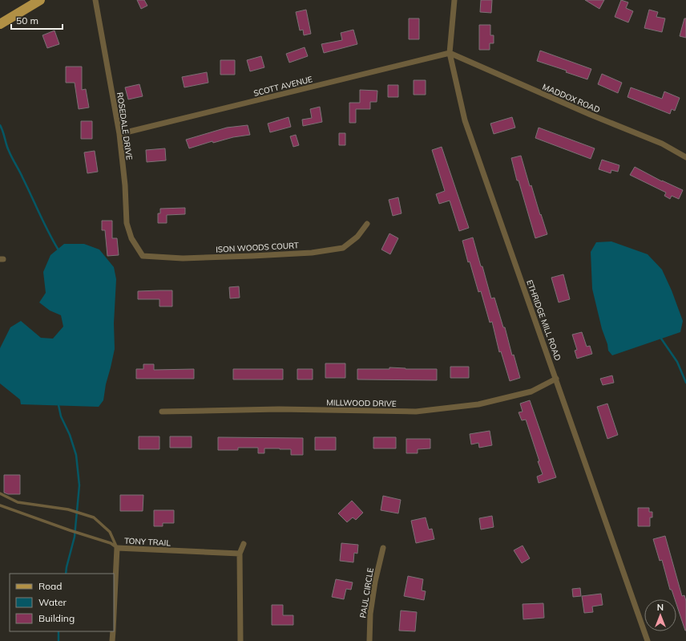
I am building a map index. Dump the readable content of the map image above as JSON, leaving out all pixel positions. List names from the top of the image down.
{
  "streets": {
    "street": [
      "SCOTT AVENUE",
      "MADDOX ROAD",
      "ROSEDALE DRIVE",
      "ISON WOODS COURT",
      "ETHRIDGE MILL ROAD",
      "MILLWOOD DRIVE",
      "TONY TRAIL",
      "PAUL CIRCLE"
    ]
  },
  "crossings": [
    ["SCOTT AVENUE", "MADDOX ROAD"],
    ["SCOTT AVENUE", "ROSEDALE DRIVE"],
    ["SCOTT AVENUE", "ETHRIDGE MILL ROAD"],
    ["MADDOX ROAD", "ETHRIDGE MILL ROAD"],
    ["ROSEDALE DRIVE", "ISON WOODS COURT"],
    ["ETHRIDGE MILL ROAD", "MILLWOOD DRIVE"]
  ],
  "legend": ["Road", "Water", "Building"],
  "scale_bar": "50 m",
  "north": "top"
}
